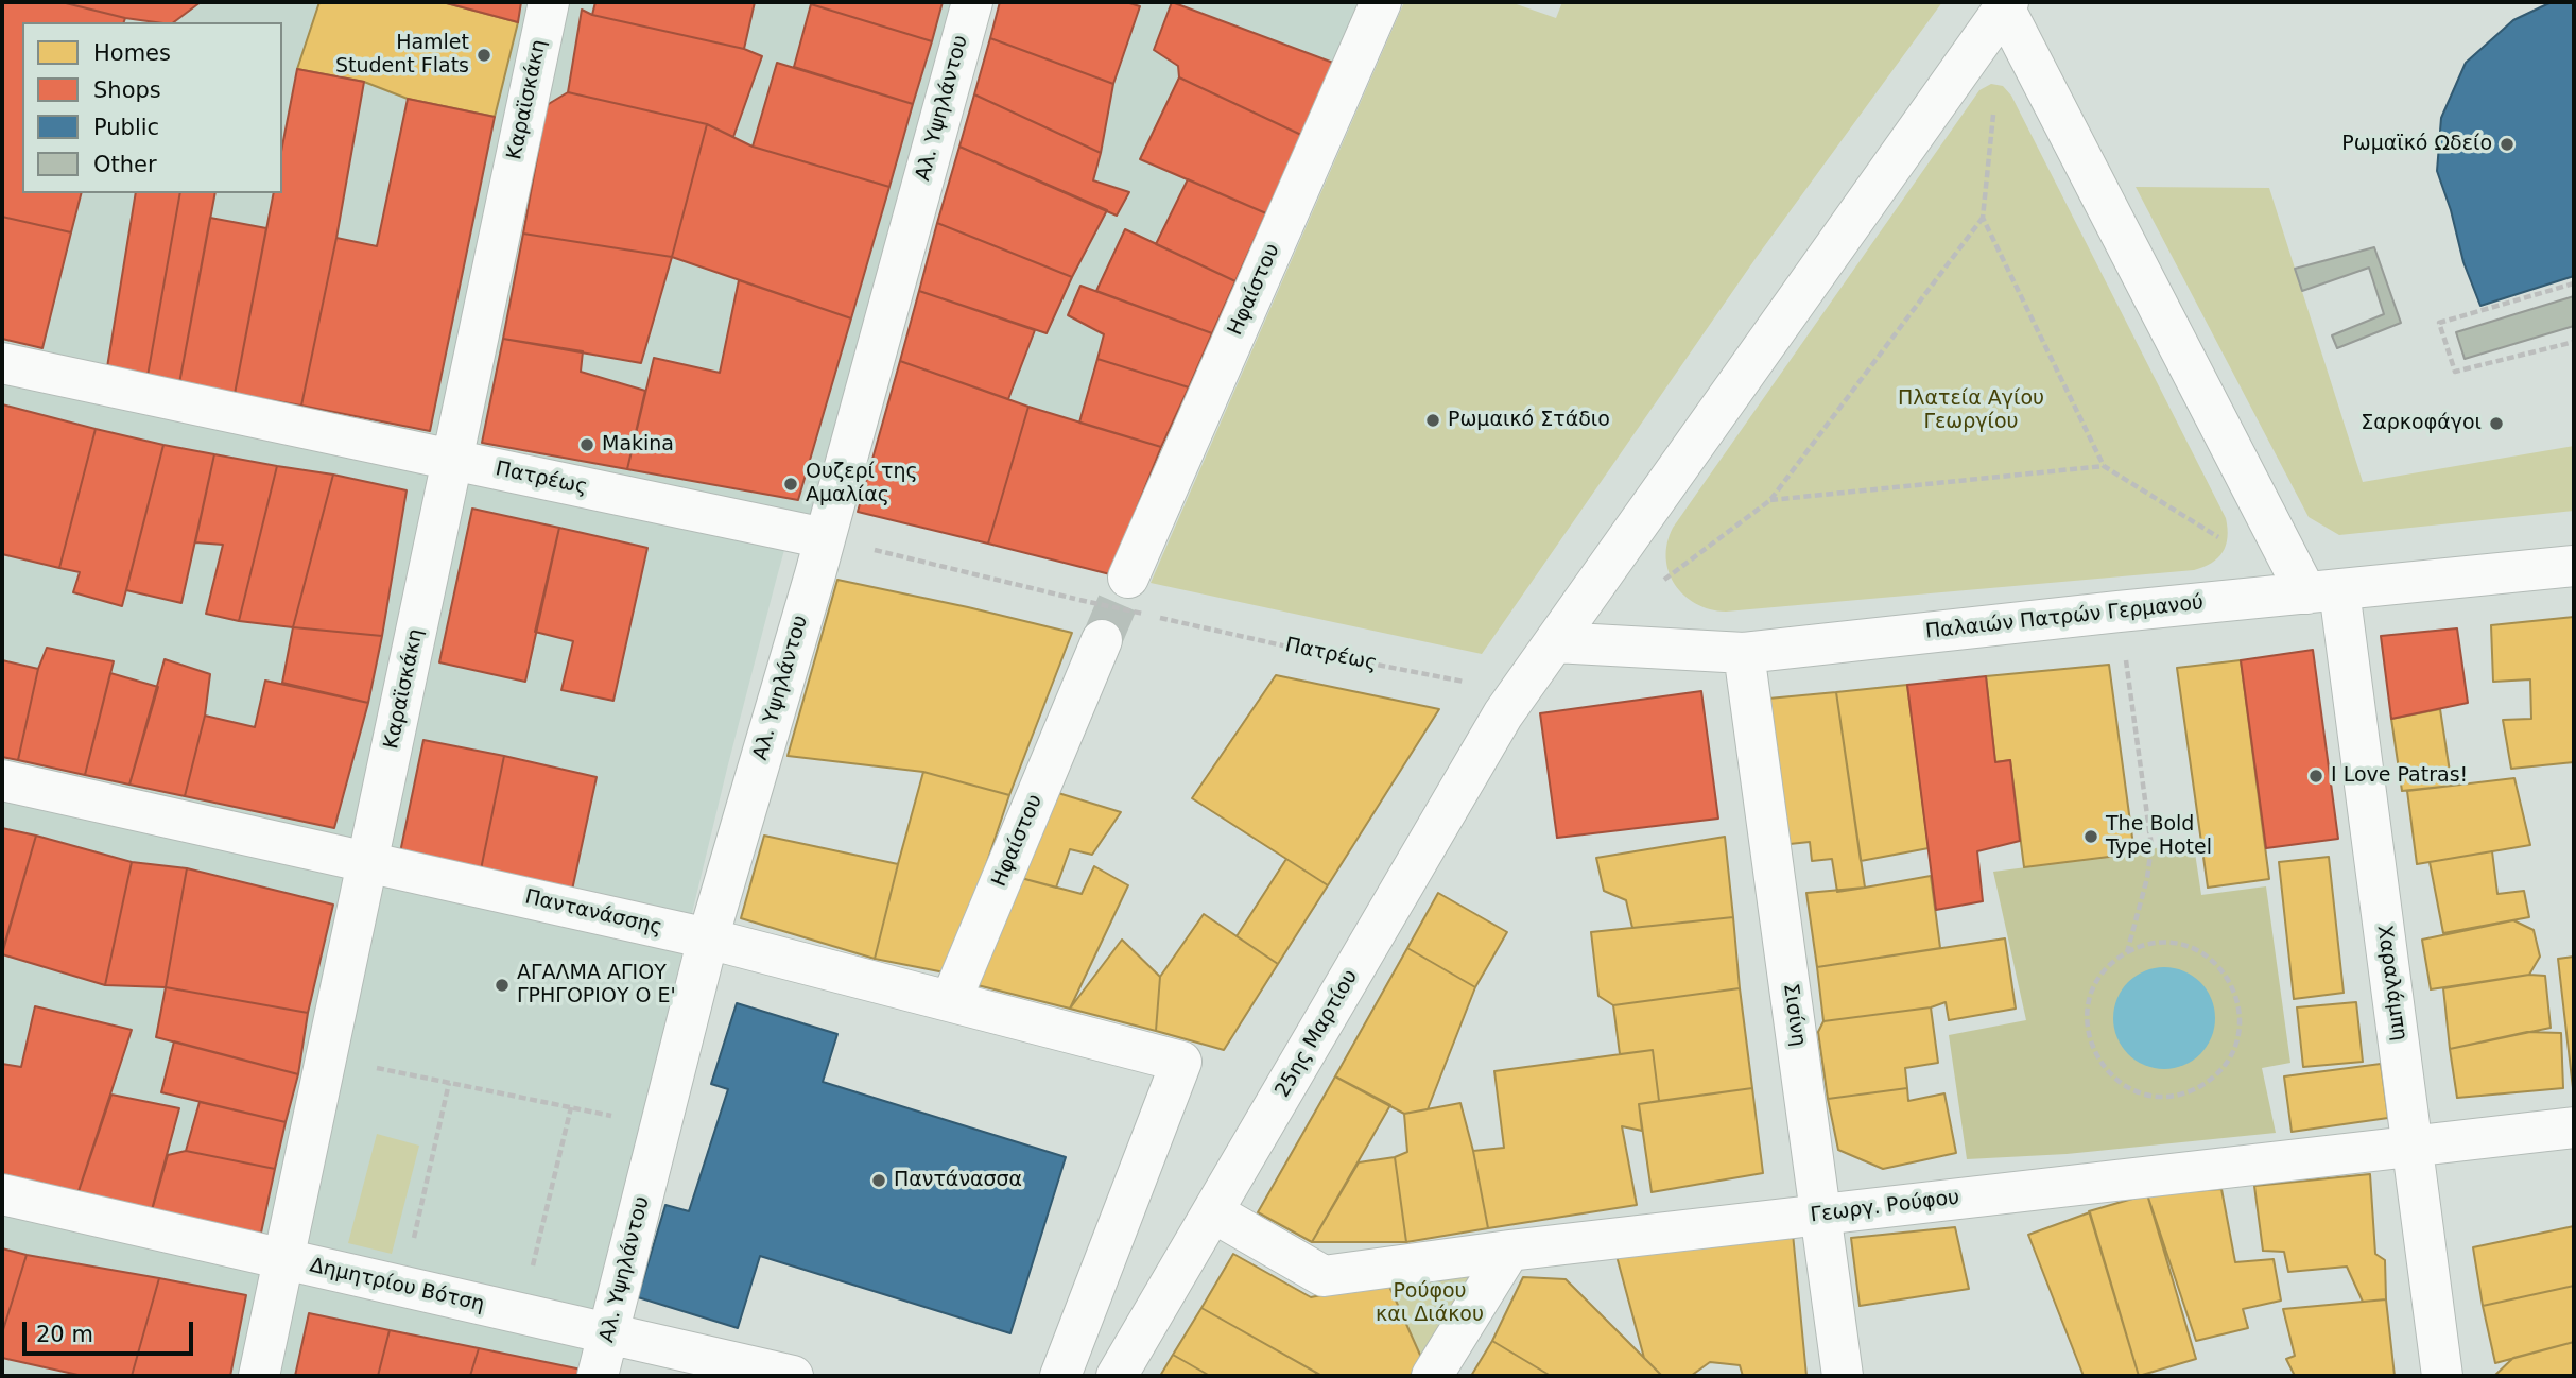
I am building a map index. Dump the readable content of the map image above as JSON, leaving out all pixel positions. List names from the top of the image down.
{
  "streets": {
    "street": [
      "Καραϊσκάκη",
      "Αλ. Υψηλάντου",
      "Ηφαίστου",
      "Πατρέως",
      "Παλαιών Πατρών Γερμανού",
      "Παντανάσσης",
      "Χαραλάμπη",
      "Σισίνη",
      "25ης Μαρτίου",
      "Γεωργ. Ρούφου",
      "Δημητρίου Βότση"
    ]
  },
  "crossings": [
    ["Καραϊσκάκη", "Πατρέως"],
    ["Καραϊσκάκη", "Παντανάσσης"],
    ["Καραϊσκάκη", "Δημητρίου Βότση"],
    ["Αλ. Υψηλάντου", "Πατρέως"],
    ["Αλ. Υψηλάντου", "Παντανάσσης"],
    ["Αλ. Υψηλάντου", "Δημητρίου Βότση"],
    ["Ηφαίστου", "Πατρέως"],
    ["Ηφαίστου", "Παντανάσσης"],
    ["Πατρέως", "25ης Μαρτίου"],
    ["Παλαιών Πατρών Γερμανού", "Χαραλάμπη"],
    ["Παλαιών Πατρών Γερμανού", "Σισίνη"],
    ["Παλαιών Πατρών Γερμανού", "25ης Μαρτίου"],
    ["Χαραλάμπη", "25ης Μαρτίου"],
    ["Χαραλάμπη", "Γεωργ. Ρούφου"],
    ["Σισίνη", "Γεωργ. Ρούφου"],
    ["25ης Μαρτίου", "Γεωργ. Ρούφου"]
  ],
  "parks": ["Πλατεία Αγίου Γεωργίου", "Ρούφου και Διάκου"],
  "places": [
    "Hamlet Student Flats",
    "Ρωμαϊκό Ωδείο",
    "Ρωμαικό Στάδιο",
    "Σαρκοφάγοι",
    "Makina",
    "Ουζερί της Αμαλίας",
    "I Love Patras!",
    "The Bold Type Hotel",
    "ΑΓΑΛΜΑ ΑΓΙΟΥ ΓΡΗΓΟΡΙΟΥ Ο Ε'",
    "Παντάνασσα"
  ],
  "legend": [
    "Homes",
    "Shops",
    "Public",
    "Other"
  ],
  "scale_bar": "20 m"
}
